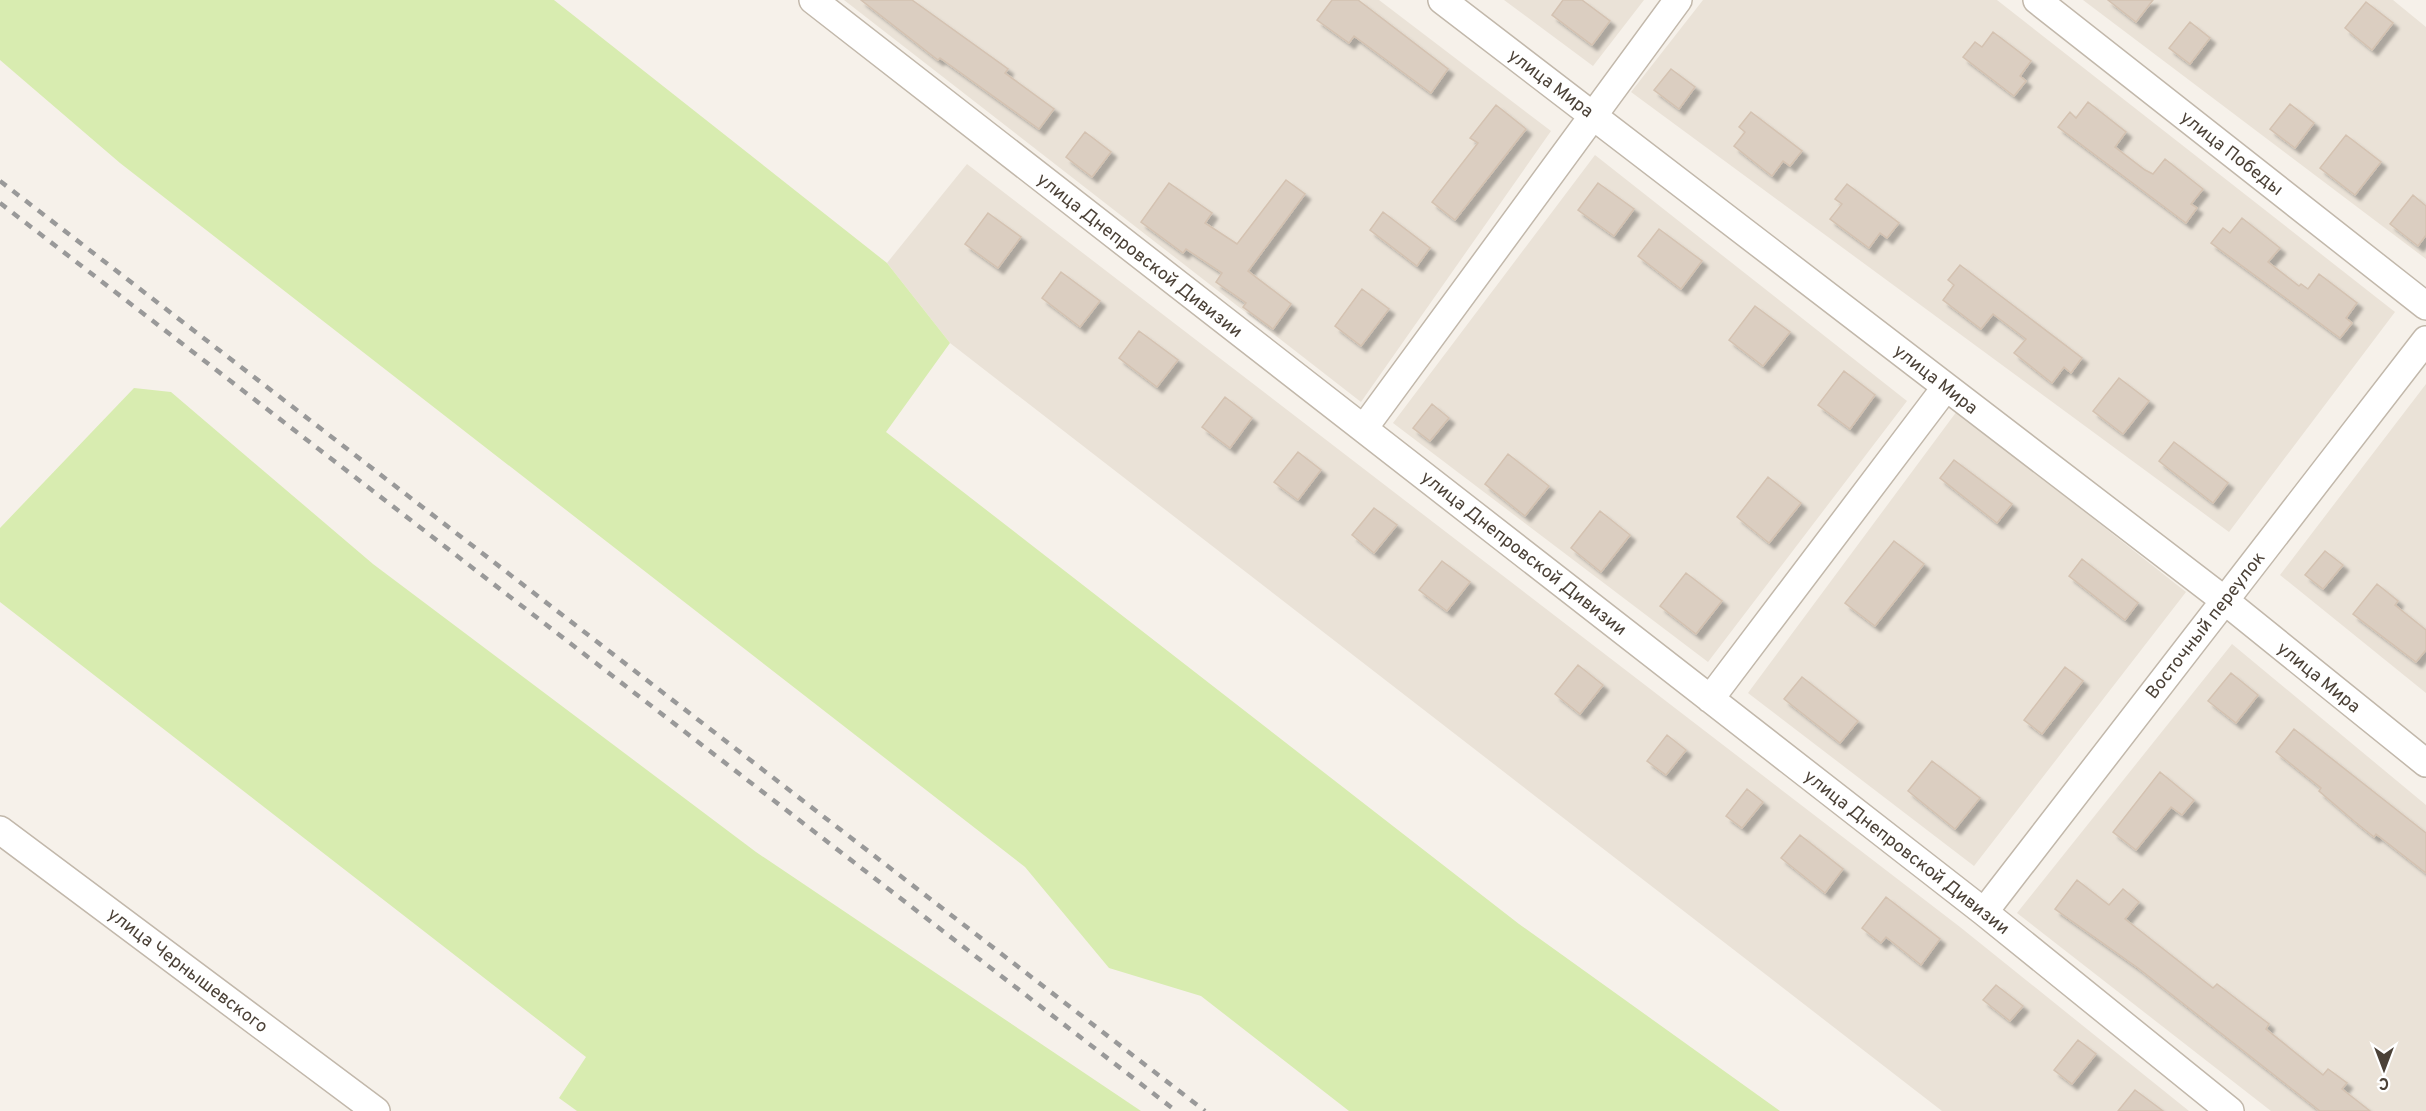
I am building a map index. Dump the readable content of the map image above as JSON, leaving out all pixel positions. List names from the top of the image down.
{
  "streets": {
    "street": [
      "улица Мира",
      "улица Победы",
      "улица Днепровской Дивизии",
      "Восточный переулок",
      "улица Чернышевского"
    ]
  },
  "crossings": [
    ["улица Мира", "Восточный переулок"],
    ["улица Днепровской Дивизии", "Восточный переулок"]
  ],
  "north": "bottom"
}
